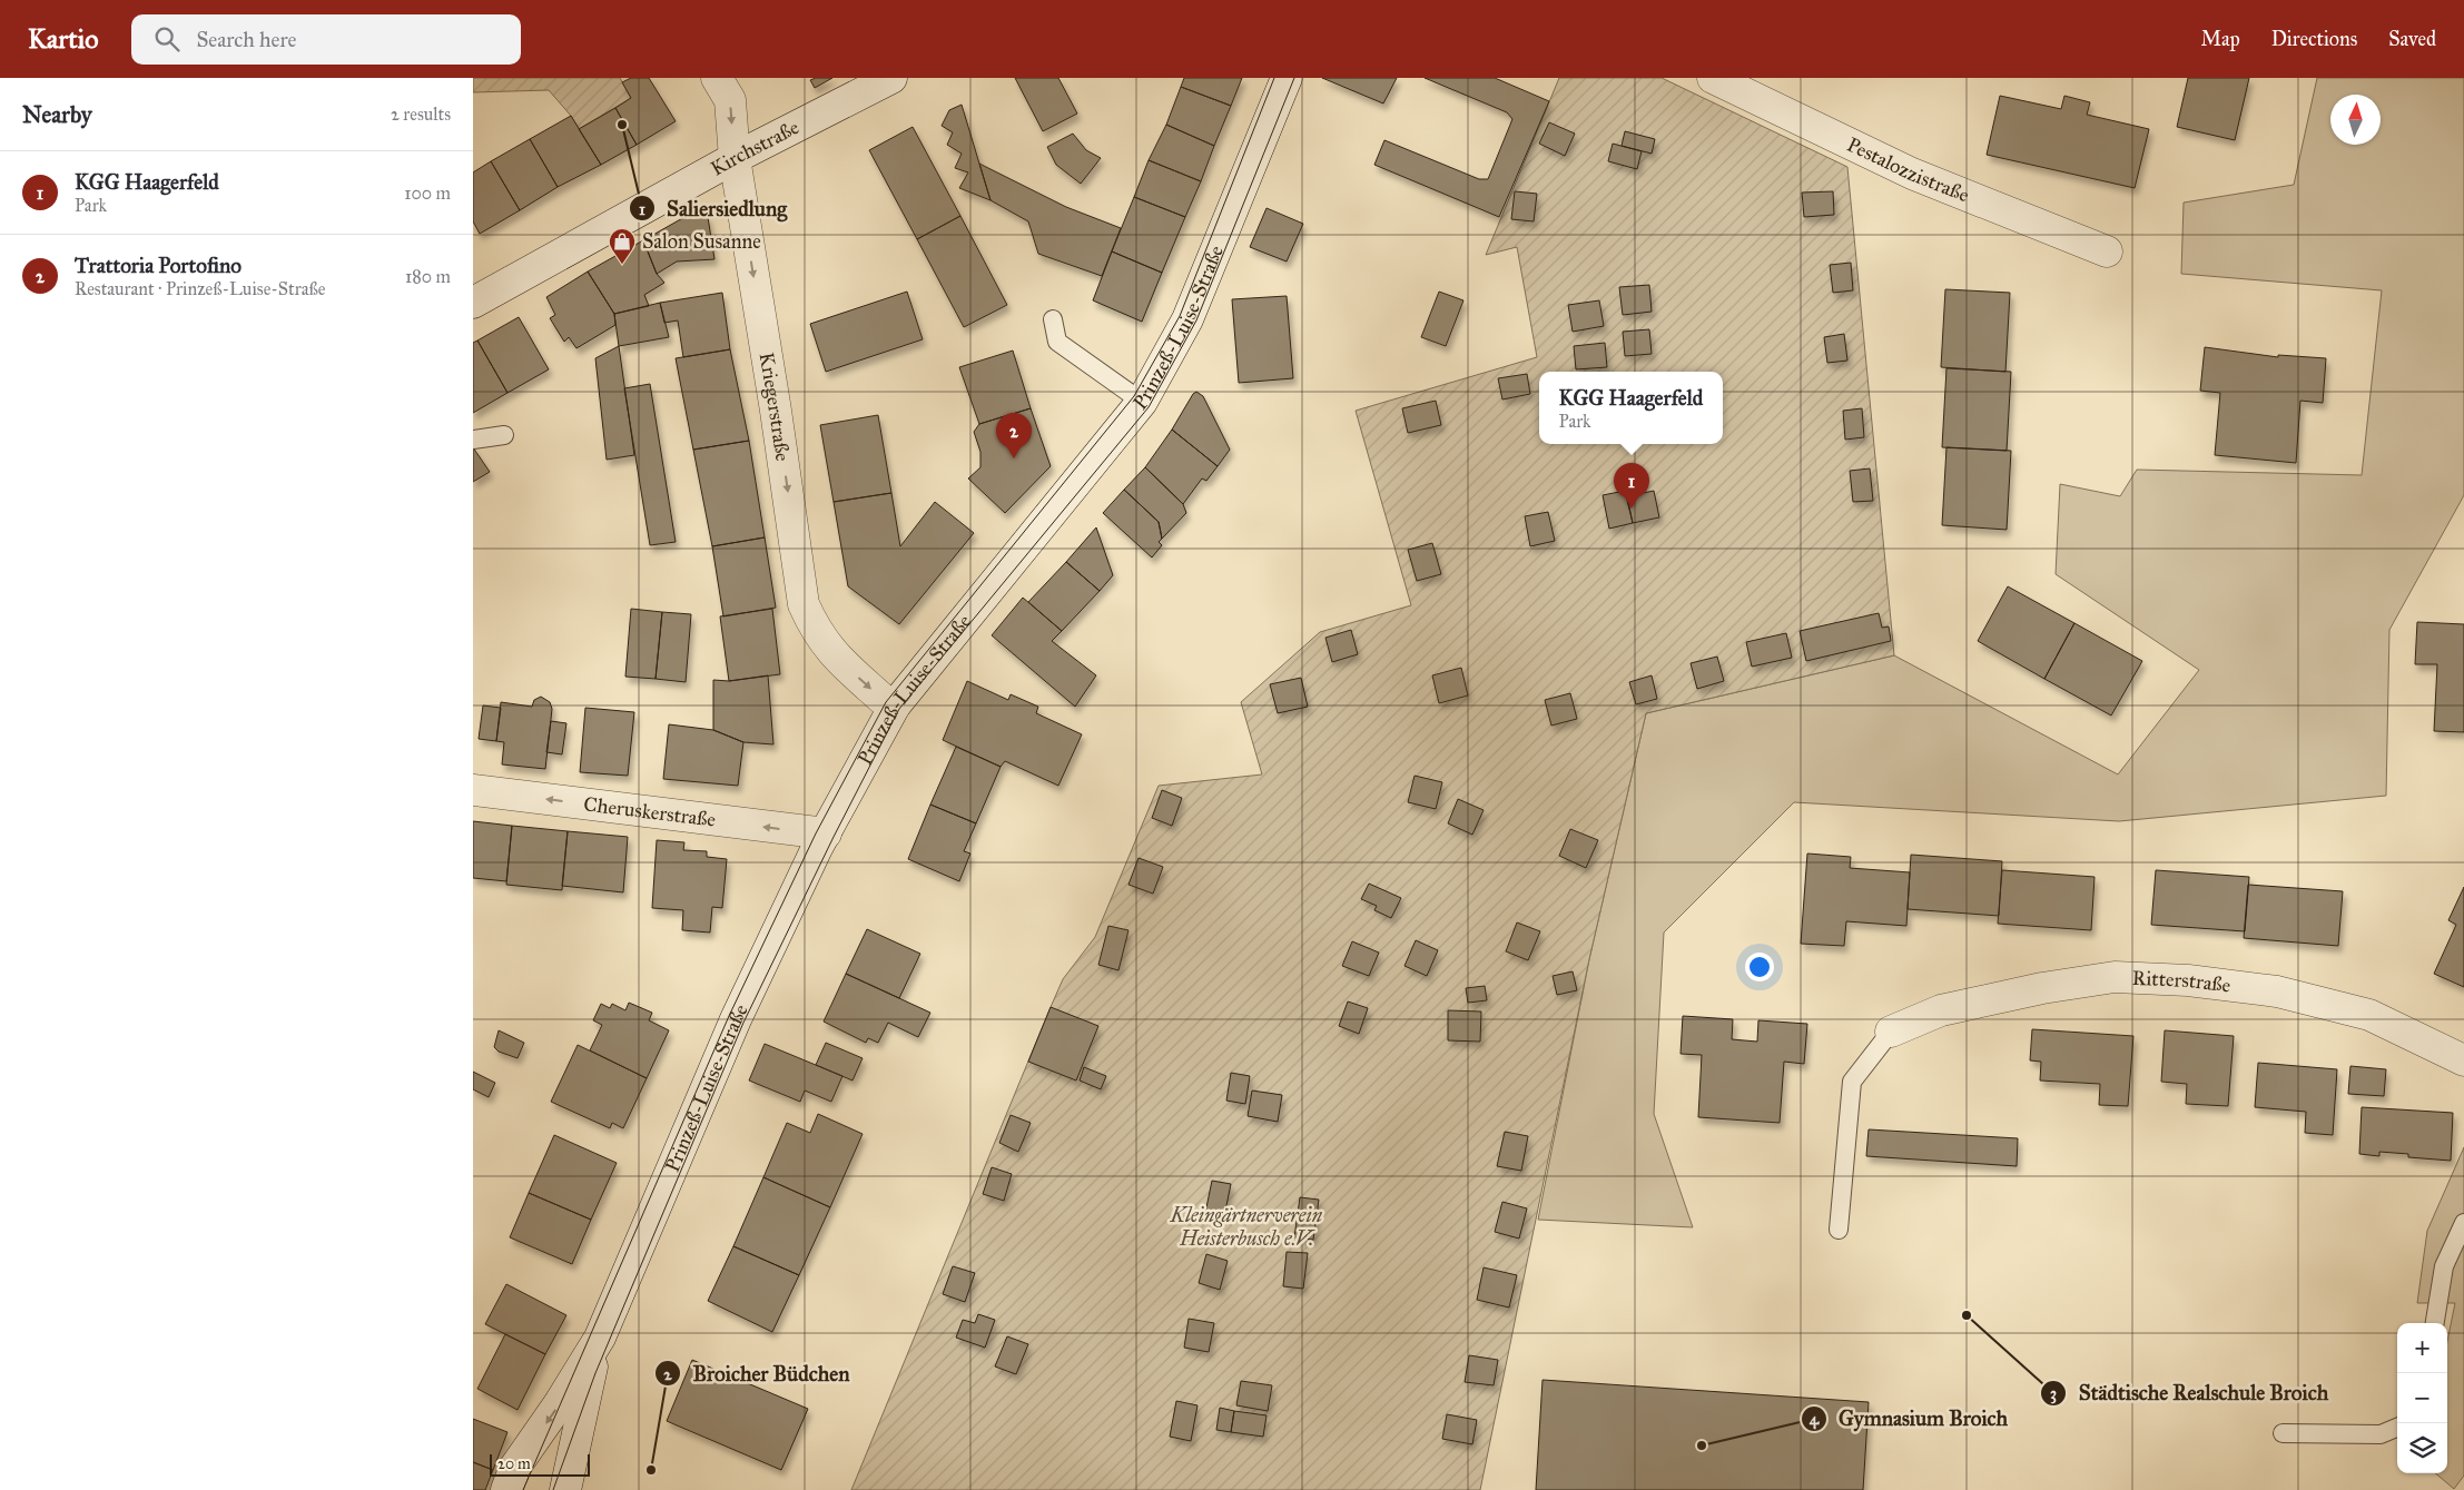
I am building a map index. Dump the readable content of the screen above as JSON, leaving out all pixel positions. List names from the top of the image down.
{
  "streets": {
    "street": [
      "Kirchstraße",
      "Pestalozzistraße",
      "Prinzeß-Luise-Straße",
      "Kriegerstraße",
      "Cheruskerstraße",
      "Ritterstraße"
    ]
  },
  "crossings": [
    ["Kirchstraße", "Kriegerstraße"],
    ["Prinzeß-Luise-Straße", "Kriegerstraße"],
    ["Prinzeß-Luise-Straße", "Cheruskerstraße"]
  ],
  "one_way": ["Kriegerstraße", "Cheruskerstraße"],
  "parks": ["Kleingärtnerverein Heisterbusch e.V."],
  "places": {
    "other": [
      "Saliersiedlung",
      "Städtische Realschule Broich",
      "Gymnasium Broich",
      "Broicher Büdchen"
    ],
    "shop": ["Salon Susanne"]
  },
  "scale_bar": "20 m",
  "north": "top",
  "page": {
    "header": "Kartio",
    "search": "Search here",
    "nav": ["Map", "Directions", "Saved"],
    "heading": ["Nearby", "2 results"],
    "list": [
      {
        "mark": "1",
        "name": "KGG Haagerfeld",
        "note": "Park",
        "value": "100 m"
      },
      {
        "mark": "2",
        "name": "Trattoria Portofino",
        "note": "Restaurant · Prinzeß-Luise-Straße",
        "value": "180 m"
      }
    ],
    "popup": ["KGG Haagerfeld", "Park"],
    "pins": ["2", "1"],
    "map_buttons": ["+", "−"],
    "scale": "20 m"
  }
}
